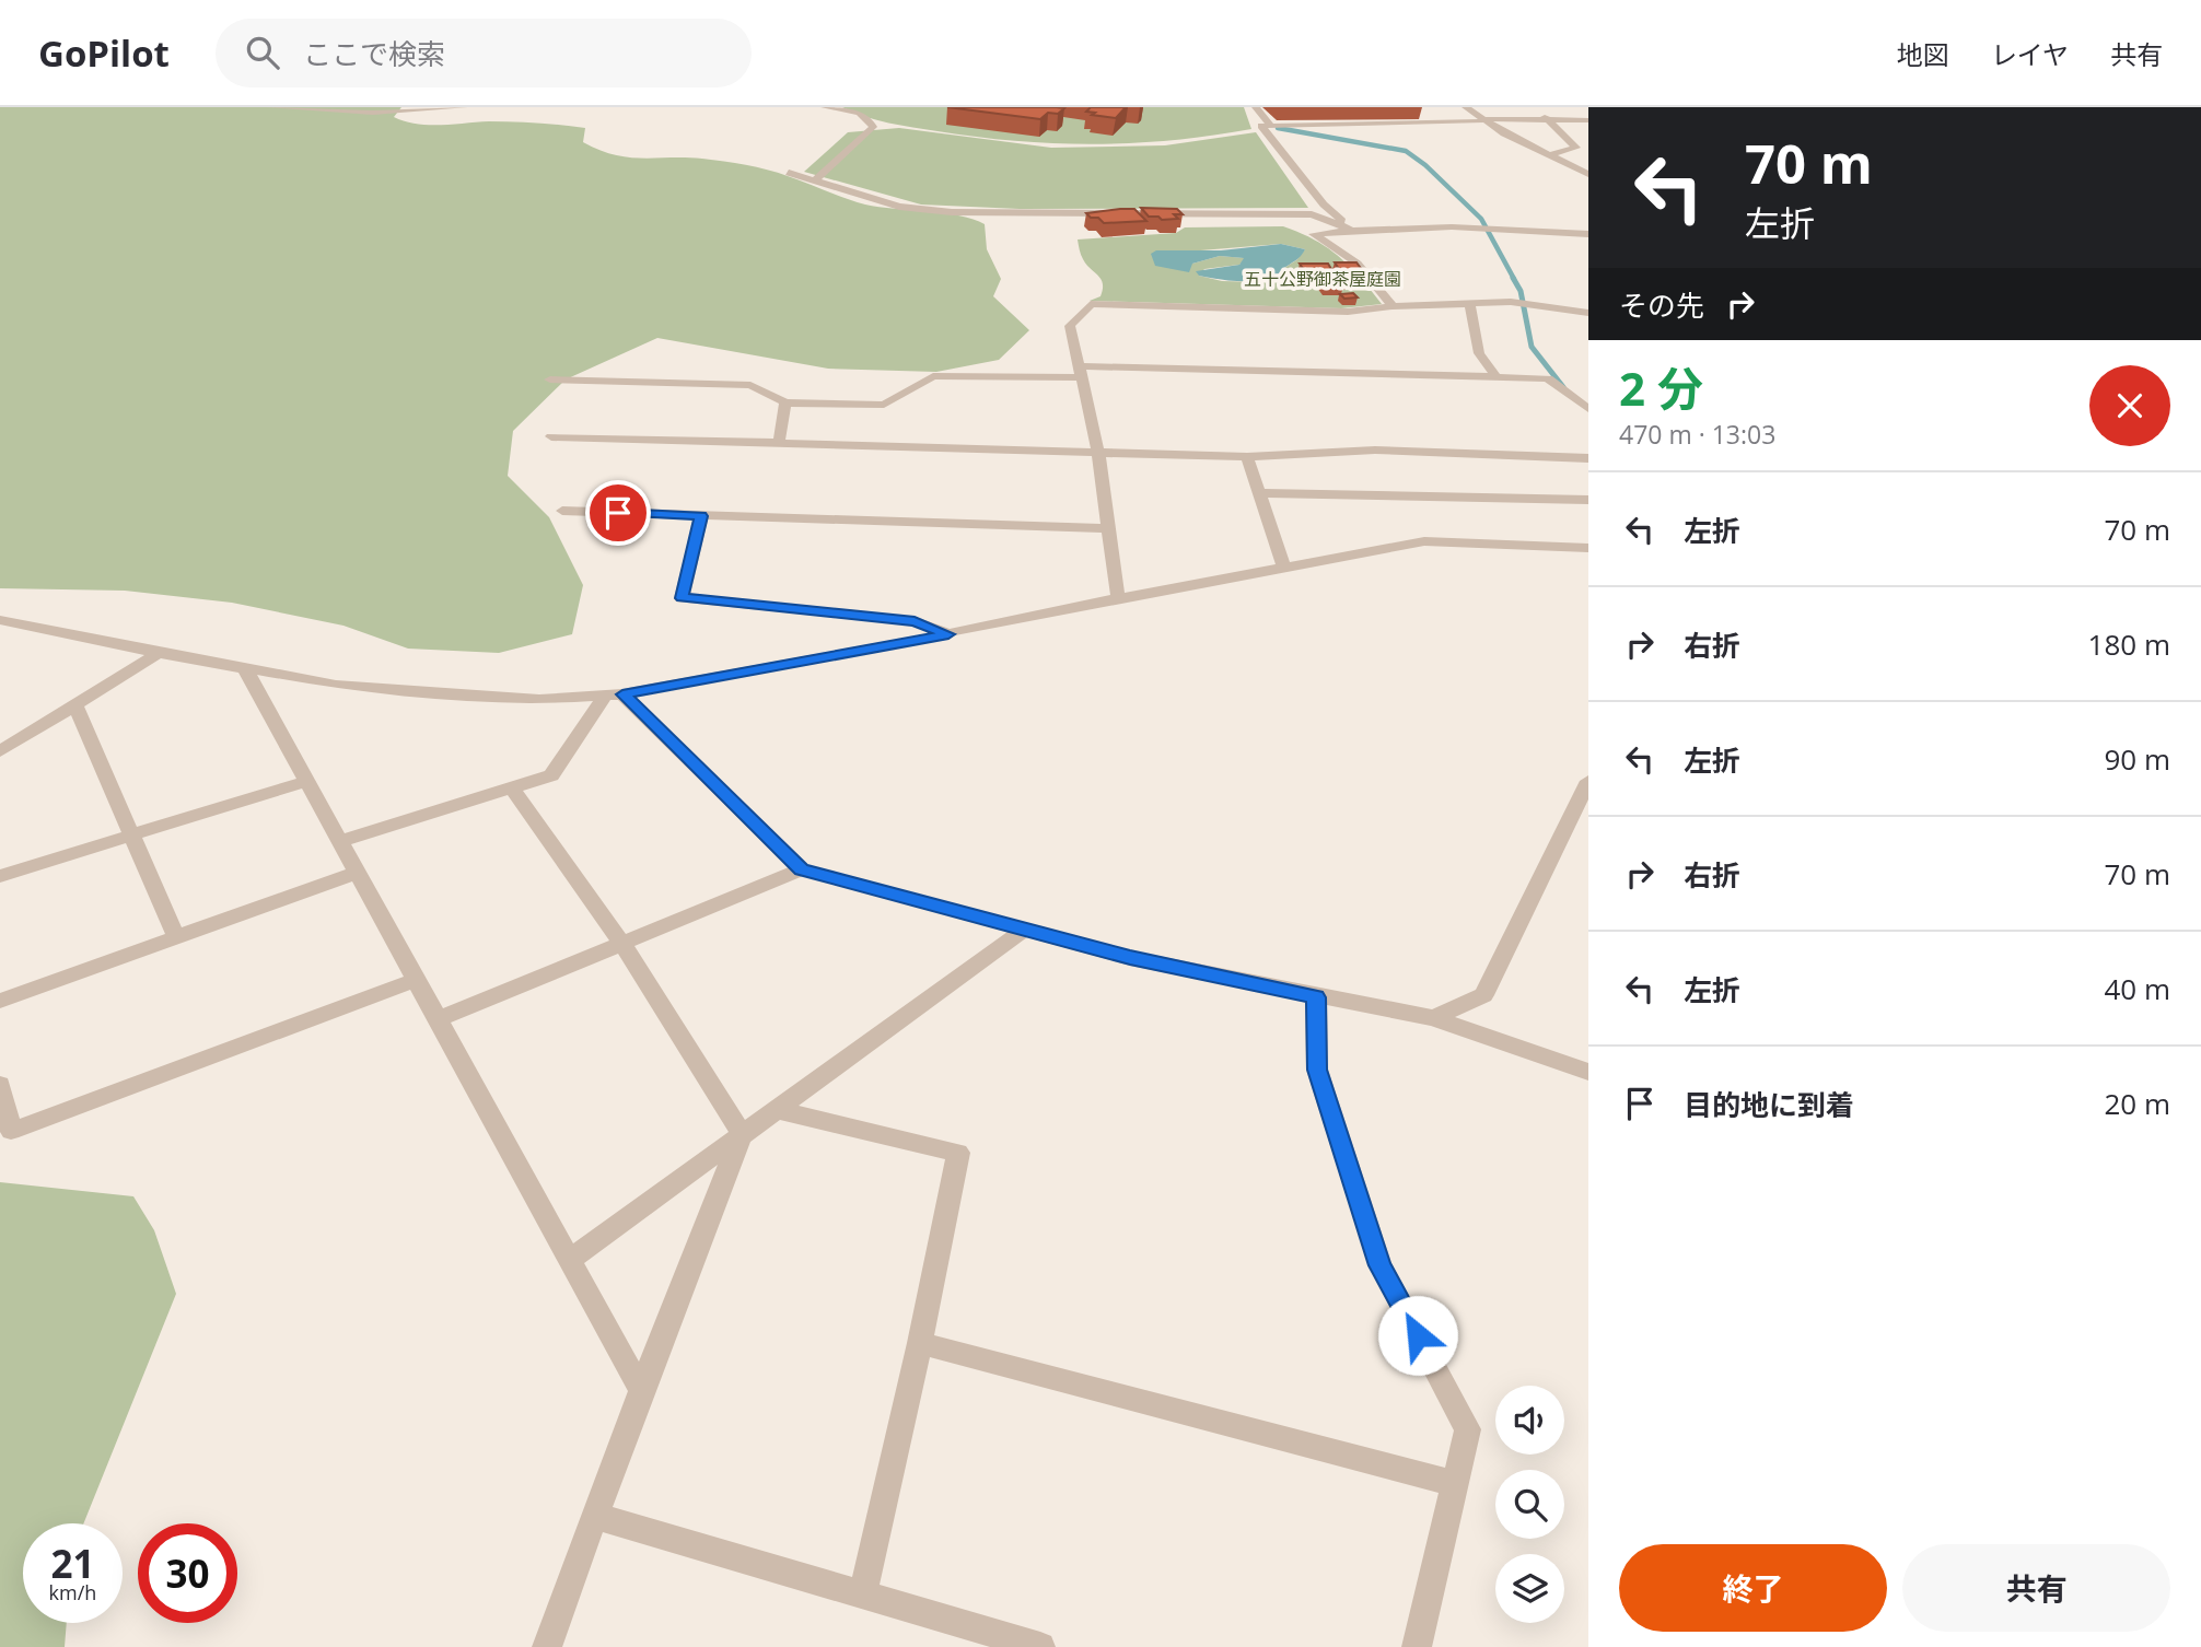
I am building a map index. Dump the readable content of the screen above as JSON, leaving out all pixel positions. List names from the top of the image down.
{
  "parks": ["五十公野御茶屋庭園"],
  "page": {
    "header": "GoPilot",
    "search": "ここで検索",
    "nav": ["地図", "レイヤ", "共有"],
    "turn": ["70 m", "左折"],
    "then": "その先",
    "heading": ["2 分", "470 m · 13:03"],
    "list": [
      {
        "name": "左折",
        "value": "70 m"
      },
      {
        "name": "右折",
        "value": "180 m"
      },
      {
        "name": "左折",
        "value": "90 m"
      },
      {
        "name": "右折",
        "value": "70 m"
      },
      {
        "name": "左折",
        "value": "40 m"
      },
      {
        "name": "目的地に到着",
        "value": "20 m"
      }
    ],
    "speed": "21 km/h",
    "limit": "30",
    "buttons": ["終了", "共有"]
  }
}
